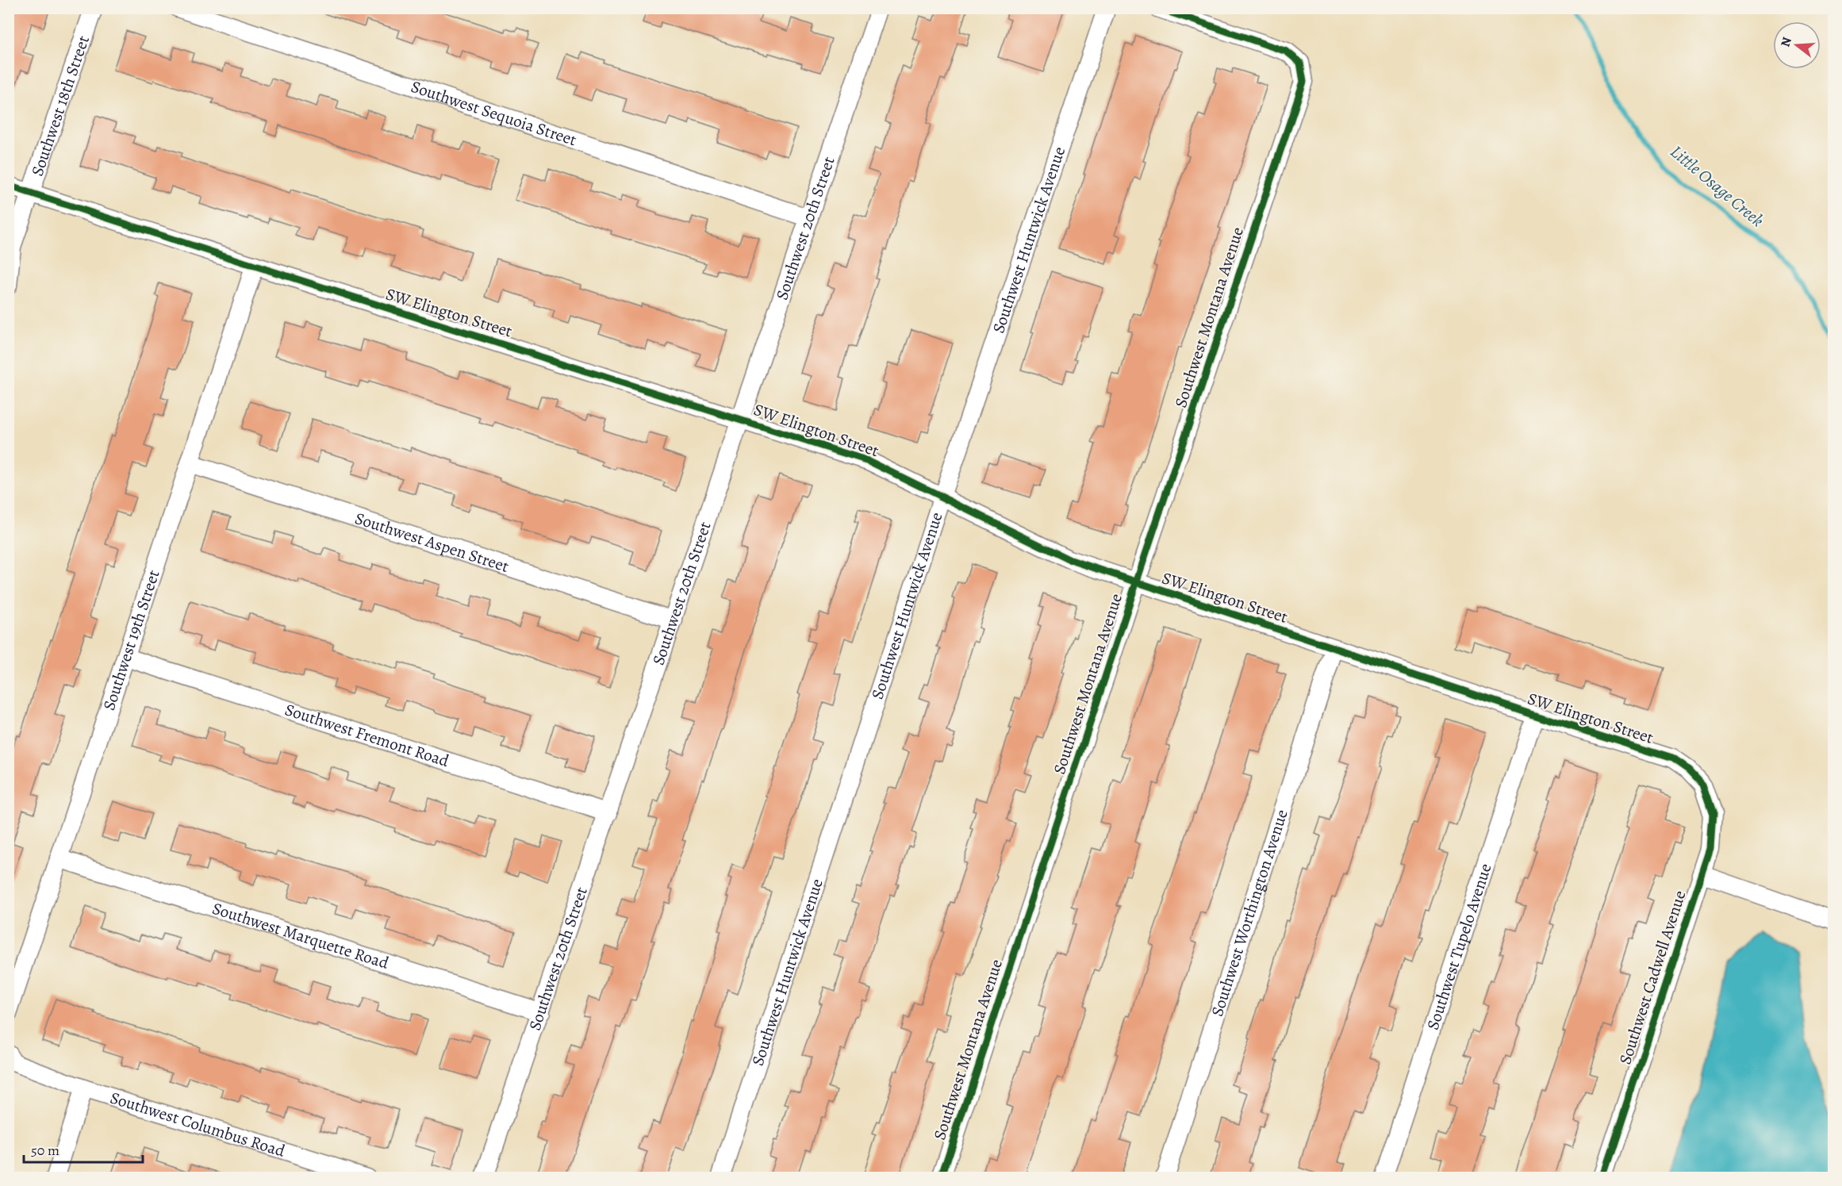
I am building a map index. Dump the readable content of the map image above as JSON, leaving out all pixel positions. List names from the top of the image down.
{
  "streets": {
    "street": [
      "Southwest 18th Street",
      "Southwest Sequoia Street",
      "Southwest 20th Street",
      "Southwest Huntwick Avenue",
      "SW Elington Street",
      "Southwest Montana Avenue",
      "Southwest Aspen Street",
      "Southwest 19th Street",
      "Southwest Fremont Road",
      "Southwest Worthington Avenue",
      "Southwest Marquette Road",
      "Southwest Tupelo Avenue",
      "Southwest Cadwell Avenue",
      "Southwest Columbus Road"
    ]
  },
  "crossings": [
    ["Southwest 18th Street", "SW Elington Street"],
    ["Southwest Sequoia Street", "Southwest 20th Street"],
    ["Southwest 20th Street", "SW Elington Street"],
    ["Southwest 20th Street", "Southwest Aspen Street"],
    ["Southwest 20th Street", "Southwest Fremont Road"],
    ["Southwest 20th Street", "Southwest Marquette Road"],
    ["Southwest Huntwick Avenue", "SW Elington Street"],
    ["SW Elington Street", "Southwest Montana Avenue"],
    ["SW Elington Street", "Southwest 19th Street"],
    ["SW Elington Street", "Southwest Worthington Avenue"],
    ["SW Elington Street", "Southwest Tupelo Avenue"],
    ["SW Elington Street", "Southwest Cadwell Avenue"],
    ["Southwest Aspen Street", "Southwest 19th Street"],
    ["Southwest 19th Street", "Southwest Fremont Road"],
    ["Southwest 19th Street", "Southwest Marquette Road"]
  ],
  "water": ["Little Osage Creek"],
  "scale_bar": "50 m",
  "north": "left"
}
